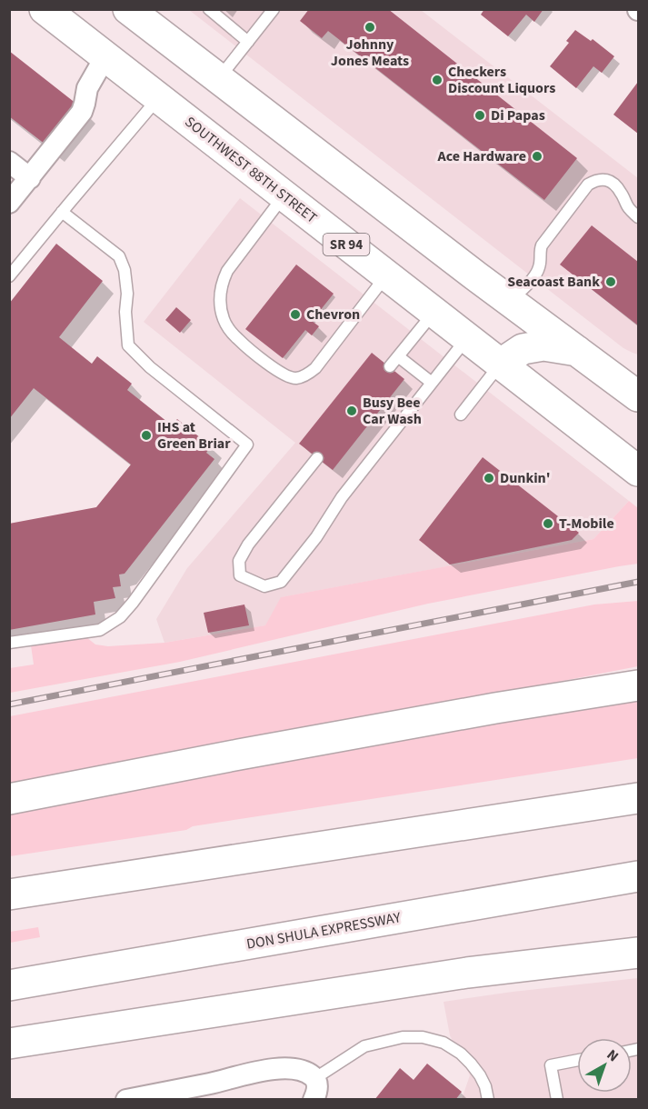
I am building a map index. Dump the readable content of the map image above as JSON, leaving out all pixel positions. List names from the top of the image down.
{
  "streets": {
    "main road": ["SOUTHWEST 88TH STREET", "SR 94", "DON SHULA EXPRESSWAY"]
  },
  "places": [
    "Johnny Jones Meats",
    "Checkers Discount Liquors",
    "Di Papas",
    "Ace Hardware",
    "Seacoast Bank",
    "Chevron",
    "Busy Bee Car Wash",
    "IHS at Green Briar",
    "Dunkin'",
    "T-Mobile"
  ],
  "north": "top right"
}
